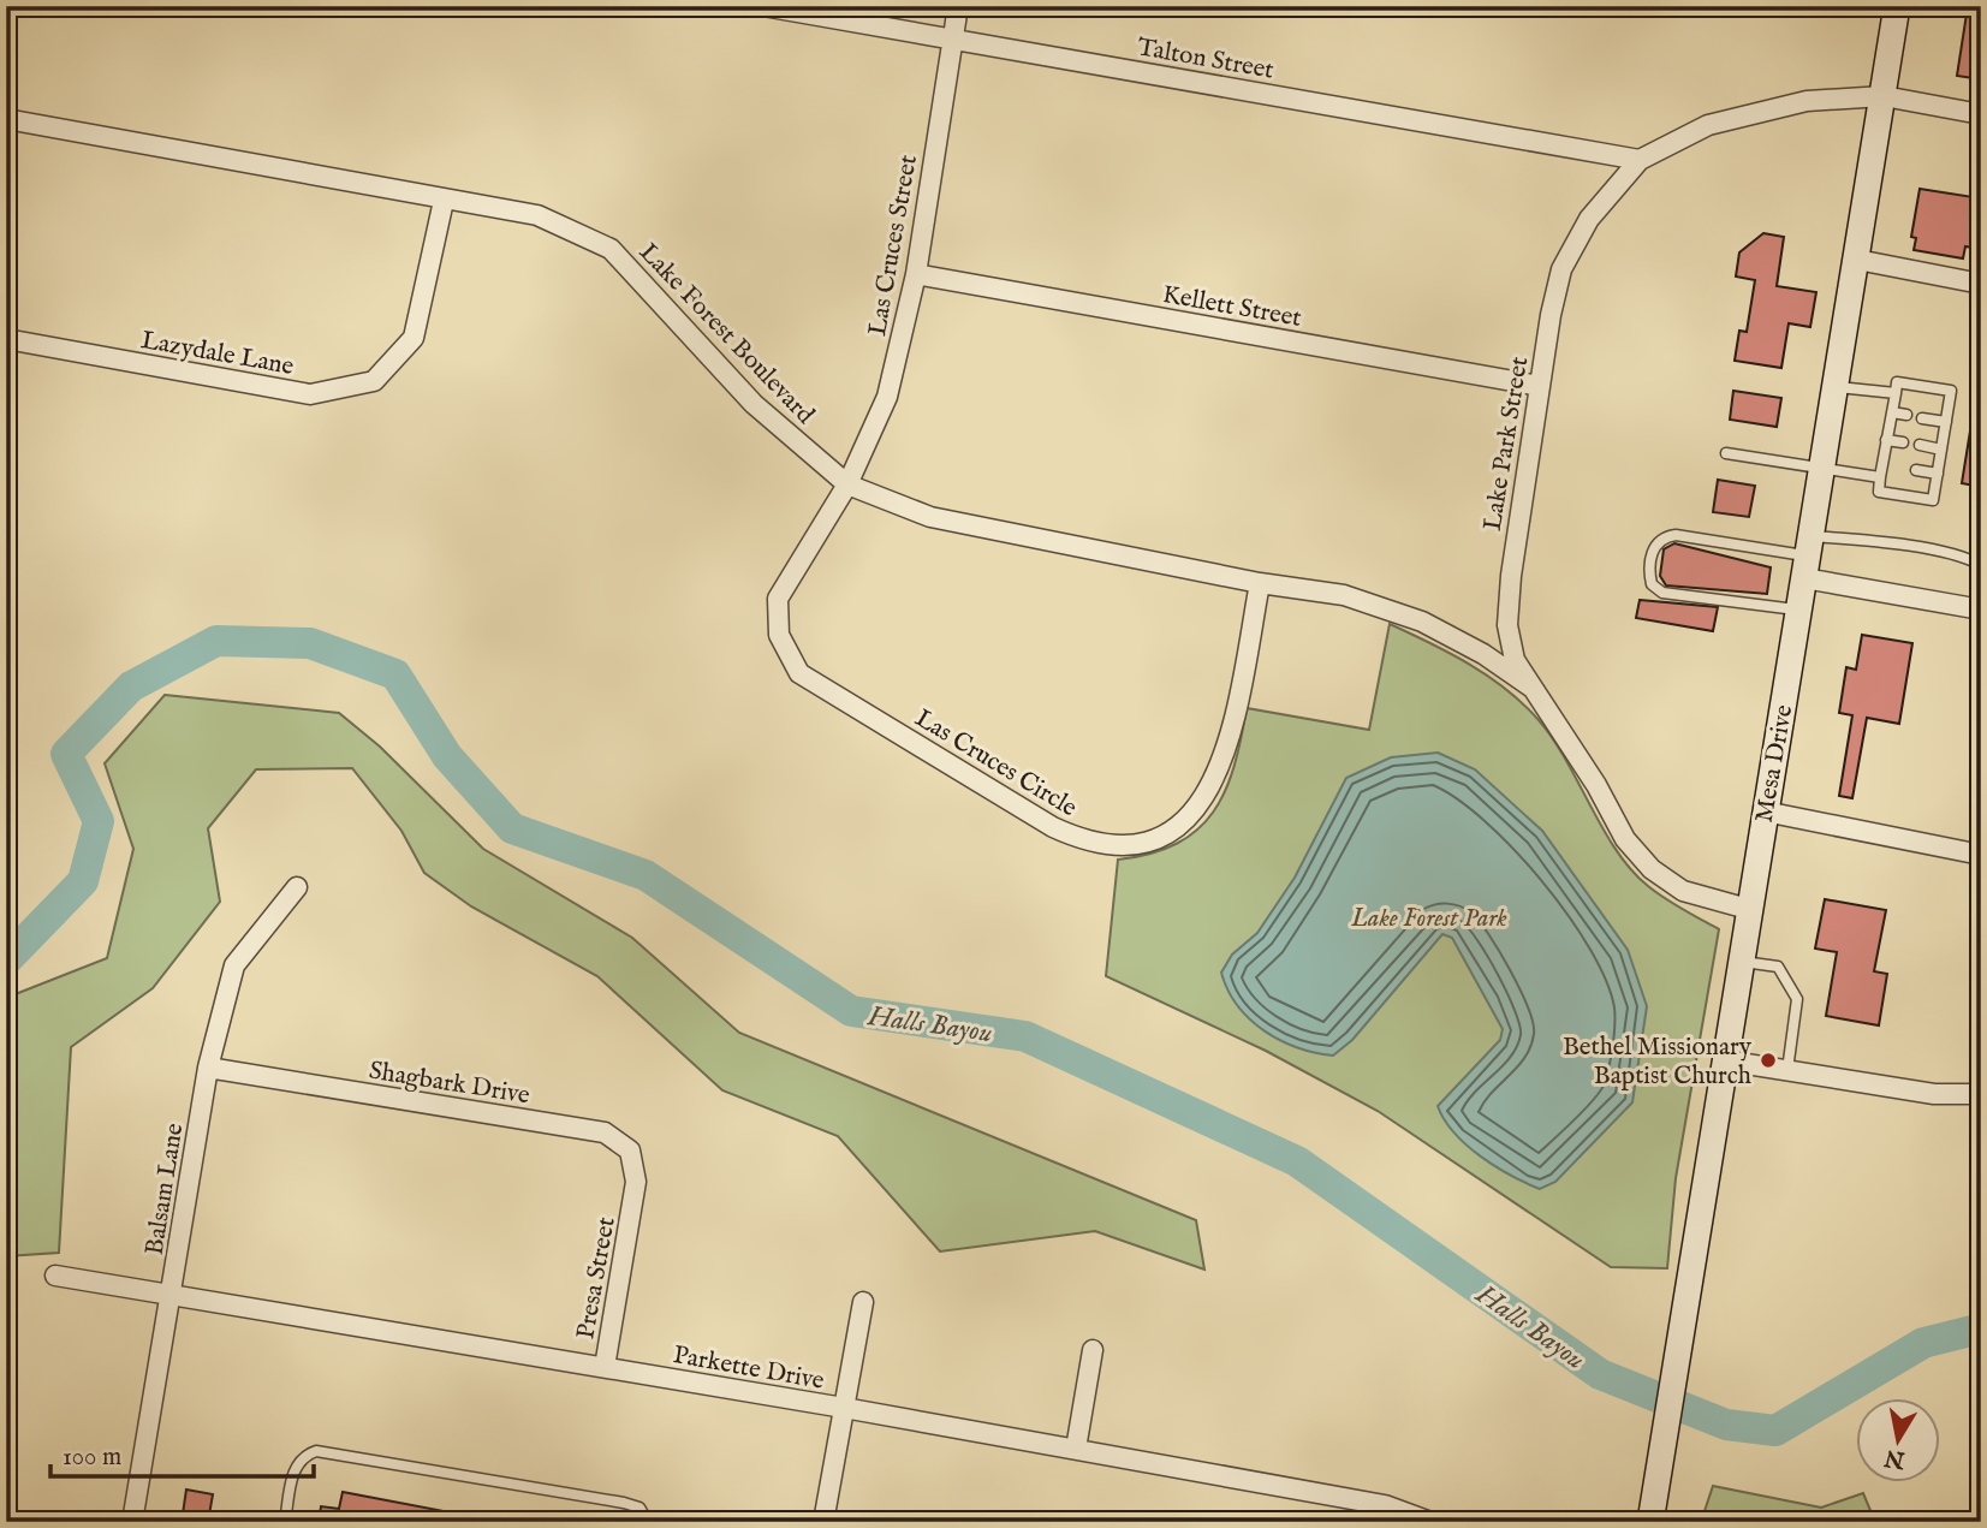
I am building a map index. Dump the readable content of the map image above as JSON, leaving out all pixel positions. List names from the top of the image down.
{
  "streets": {
    "main road": ["Mesa Drive"],
    "street": [
      "Talton Street",
      "Las Cruces Street",
      "Kellett Street",
      "Lake Forest Boulevard",
      "Lazydale Lane",
      "Lake Park Street",
      "Las Cruces Circle",
      "Shagbark Drive",
      "Balsam Lane",
      "Presa Street",
      "Parkette Drive"
    ]
  },
  "crossings": [
    ["Talton Street", "Las Cruces Street"],
    ["Talton Street", "Lake Park Street"],
    ["Las Cruces Street", "Kellett Street"],
    ["Las Cruces Street", "Lake Forest Boulevard"],
    ["Las Cruces Street", "Las Cruces Circle"],
    ["Kellett Street", "Lake Park Street"],
    ["Lake Forest Boulevard", "Lazydale Lane"],
    ["Lake Forest Boulevard", "Lake Park Street"],
    ["Lake Forest Boulevard", "Las Cruces Circle"],
    ["Lake Park Street", "Mesa Drive"],
    ["Shagbark Drive", "Balsam Lane"],
    ["Shagbark Drive", "Presa Street"],
    ["Balsam Lane", "Parkette Drive"],
    ["Presa Street", "Parkette Drive"]
  ],
  "water": ["Halls Bayou"],
  "parks": ["Lake Forest Park"],
  "places": ["Bethel Missionary Baptist Church"],
  "scale_bar": "100 m",
  "north": "bottom"
}
